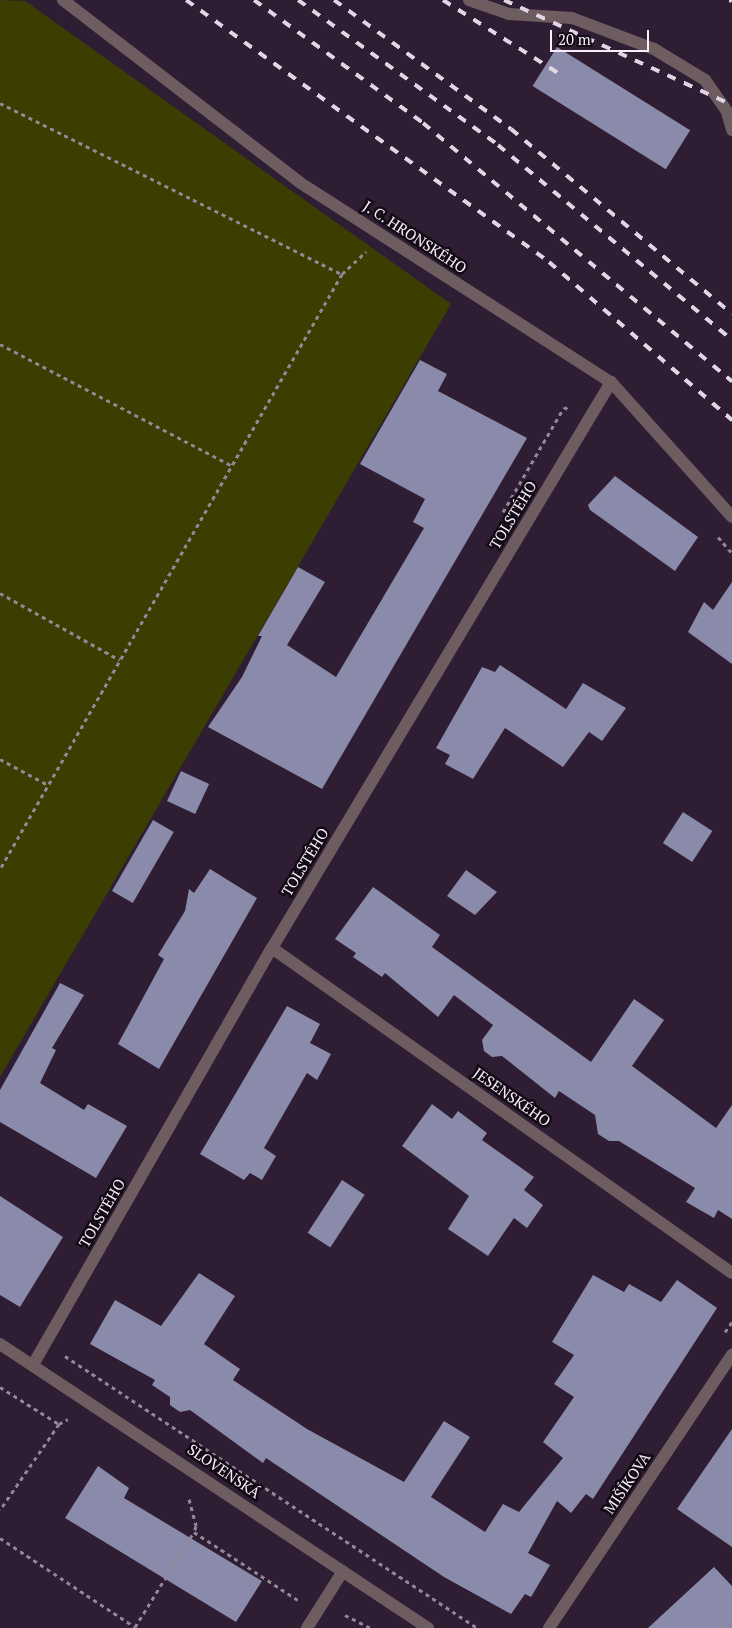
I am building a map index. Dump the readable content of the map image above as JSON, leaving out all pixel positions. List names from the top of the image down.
{
  "streets": {
    "street": [
      "J. C. HRONSKÉHO",
      "TOLSTÉHO",
      "JESENSKÉHO",
      "SLOVENSKÁ",
      "MIŠÍKOVA"
    ]
  },
  "crossings": [
    ["J. C. HRONSKÉHO", "TOLSTÉHO"],
    ["TOLSTÉHO", "JESENSKÉHO"],
    ["TOLSTÉHO", "SLOVENSKÁ"]
  ],
  "scale_bar": "20 m"
}
